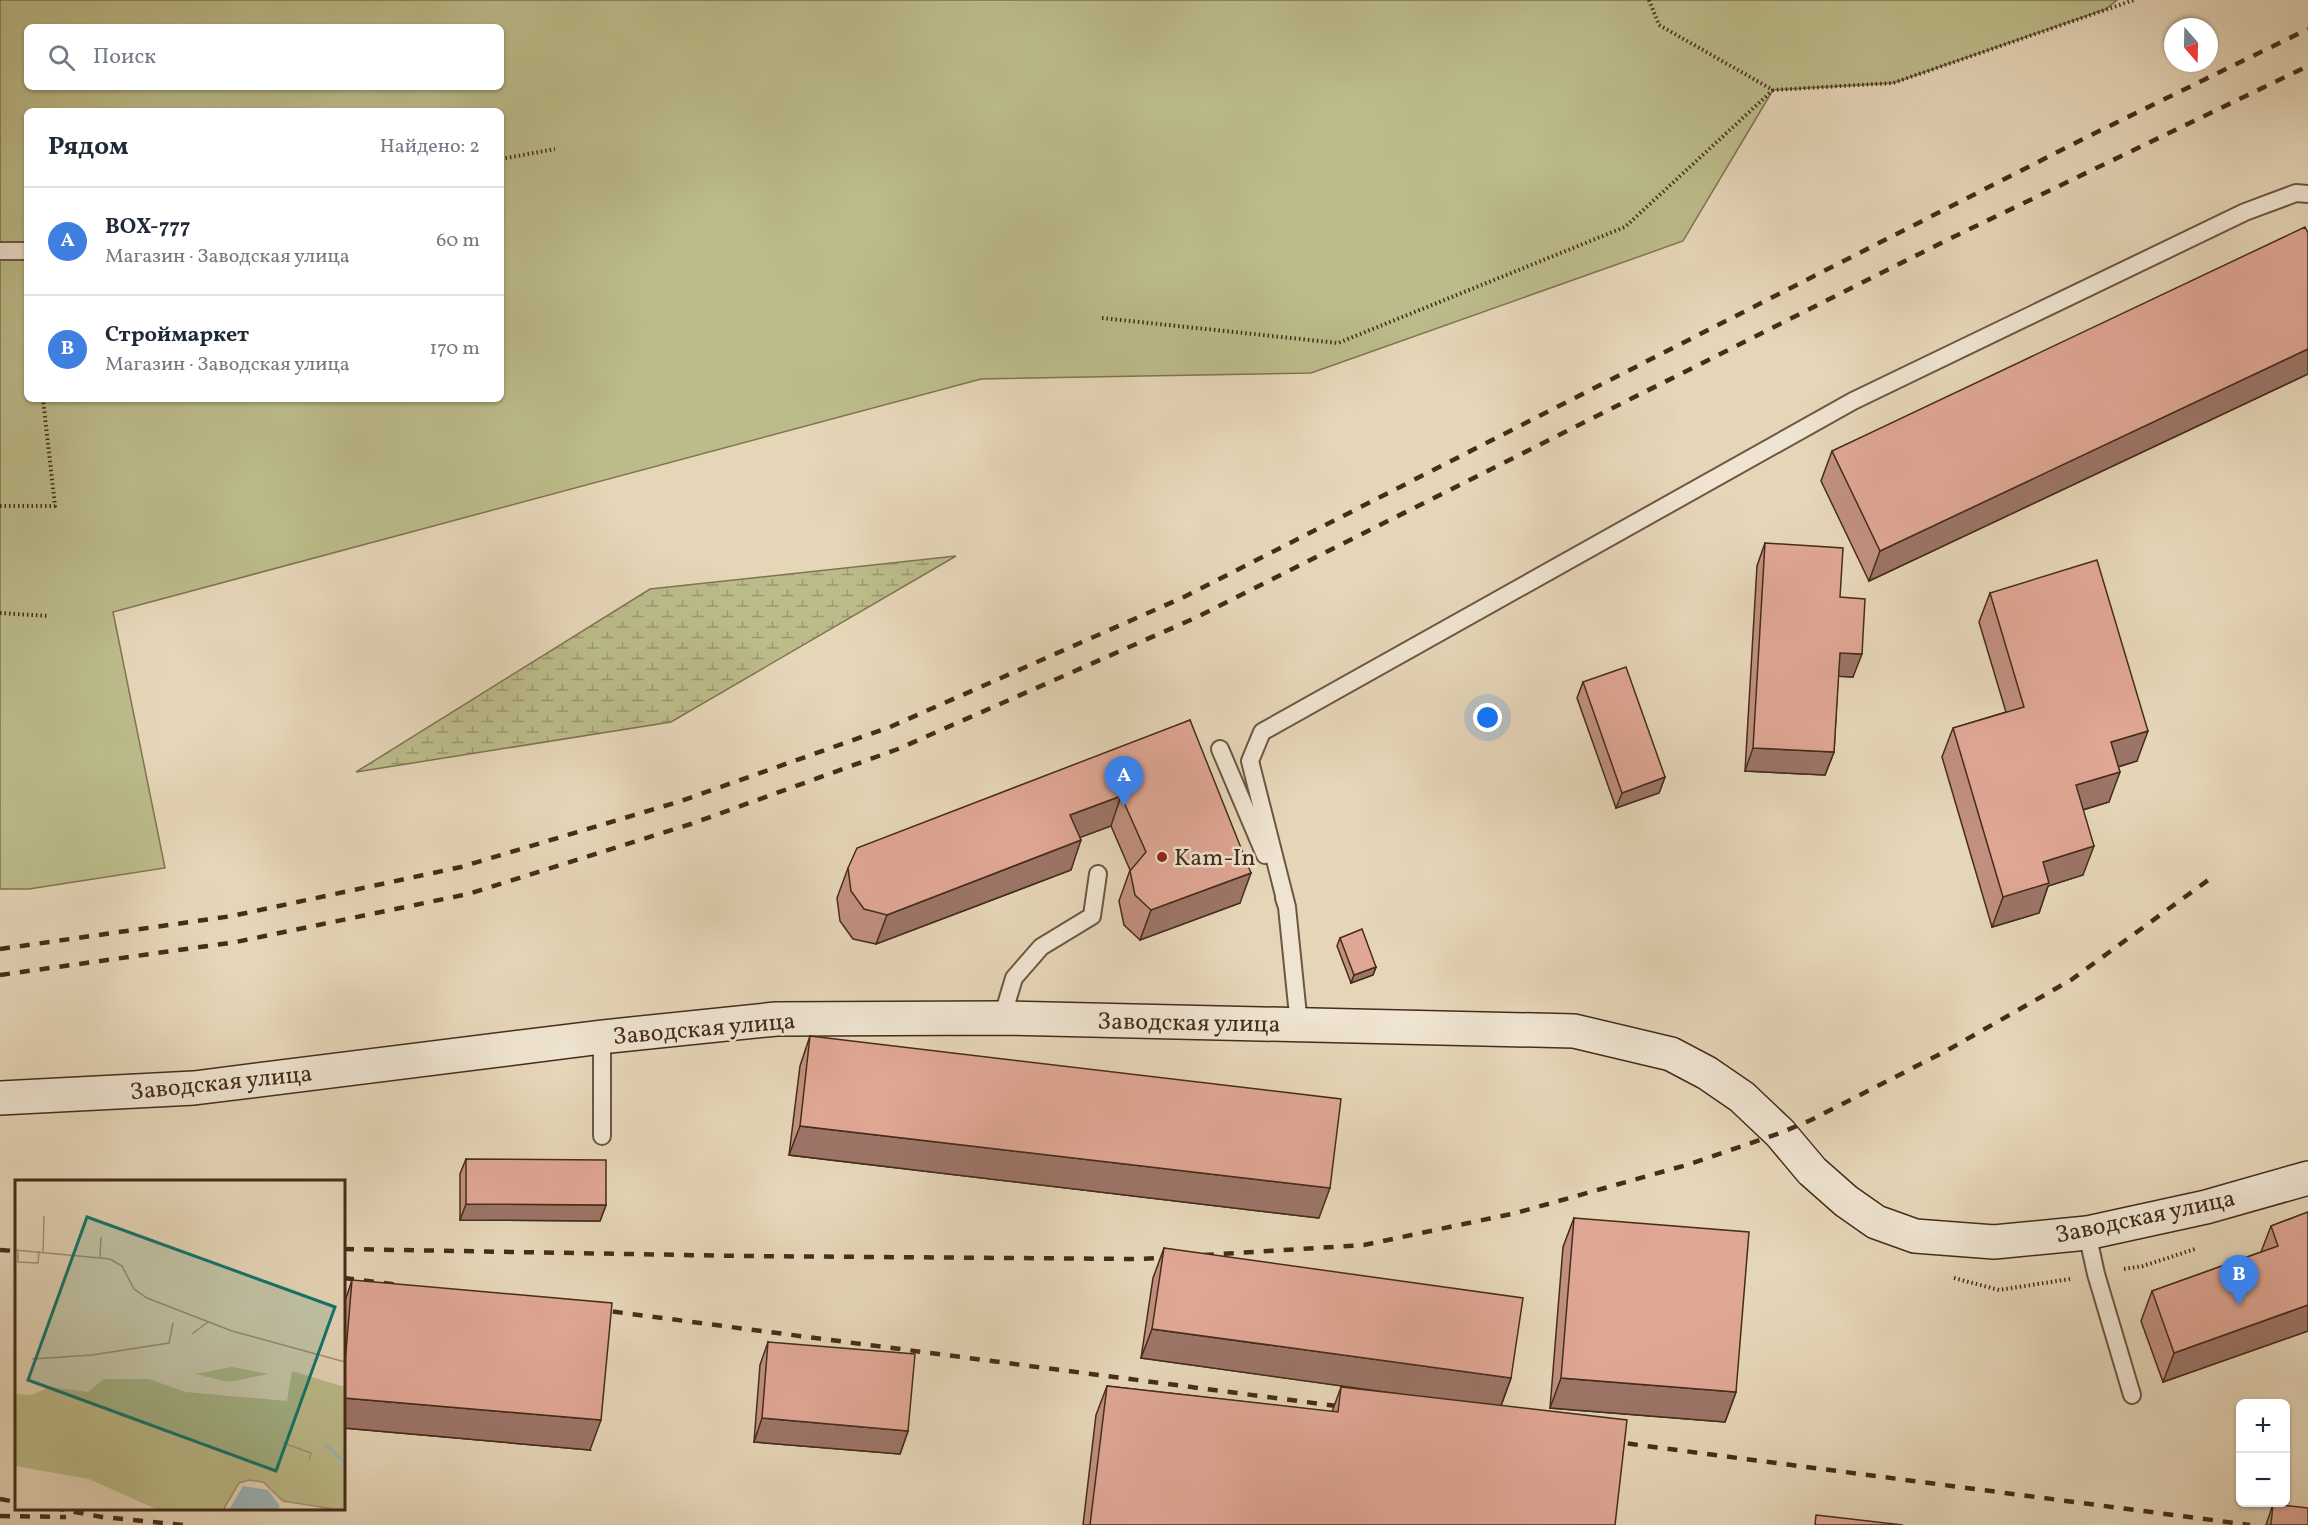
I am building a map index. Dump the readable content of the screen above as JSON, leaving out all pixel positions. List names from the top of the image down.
{
  "streets": {
    "main road": ["Заводская улица"]
  },
  "places": ["Kam-In"],
  "north": "bottom",
  "page": {
    "search": "Поиск",
    "heading": ["Рядом", "Найдено: 2"],
    "list": [
      {
        "mark": "A",
        "name": "ВОХ-777",
        "note": "Магазин · Заводская улица",
        "value": "60 m"
      },
      {
        "mark": "B",
        "name": "Строймаркет",
        "note": "Магазин · Заводская улица",
        "value": "170 m"
      }
    ],
    "pins": ["A", "B"],
    "map_buttons": ["+", "−"]
  }
}
